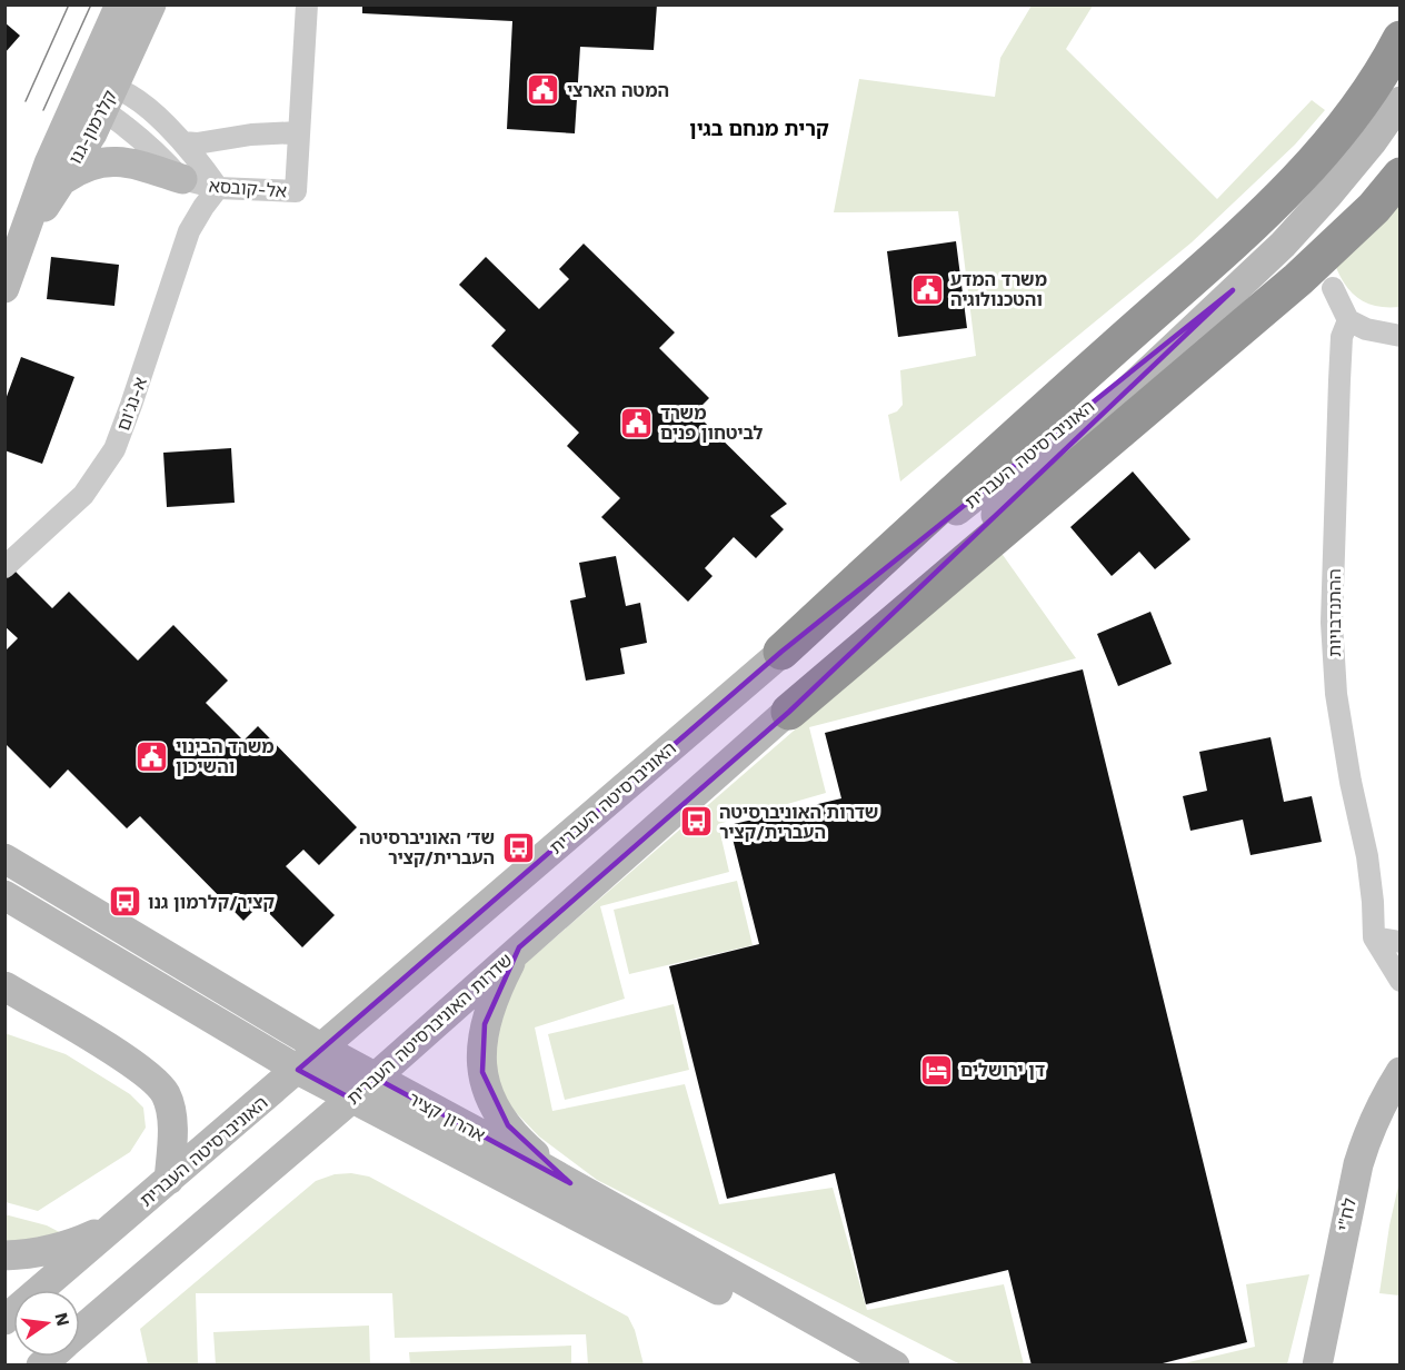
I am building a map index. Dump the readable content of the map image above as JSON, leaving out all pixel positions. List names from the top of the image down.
{
  "streets": {
    "main road": [
      "קלרמון-גנו",
      "האוניברסיטה העברית",
      "שדרות האוניברסיטה העברית",
      "אהרון קציר",
      "לח\"י"
    ],
    "street": ["אל-קובסא", "א-נג'ום", "ההתנדבויות"]
  },
  "crossings": [
    ["אל-קובסא", "א-נג'ום"],
    ["האוניברסיטה העברית", "שדרות האוניברסיטה העברית"],
    ["האוניברסיטה העברית", "אהרון קציר"],
    ["שדרות האוניברסיטה העברית", "אהרון קציר"]
  ],
  "districts": ["קרית מנחם בגין"],
  "places": {
    "public building": [
      "המטה הארצי",
      "משרד המדע והטכנולוגיה",
      "משרד לביטחון פנים",
      "משרד הבינוי והשיכון"
    ],
    "bus stop": ["שדרות האוניברסיטה העברית/קציר", "שד׳ האוניברסיטה העברית/קציר", "קציר/קלרמון גנו"],
    "hotel": ["דן ירושלים"]
  },
  "north": "right"
}
